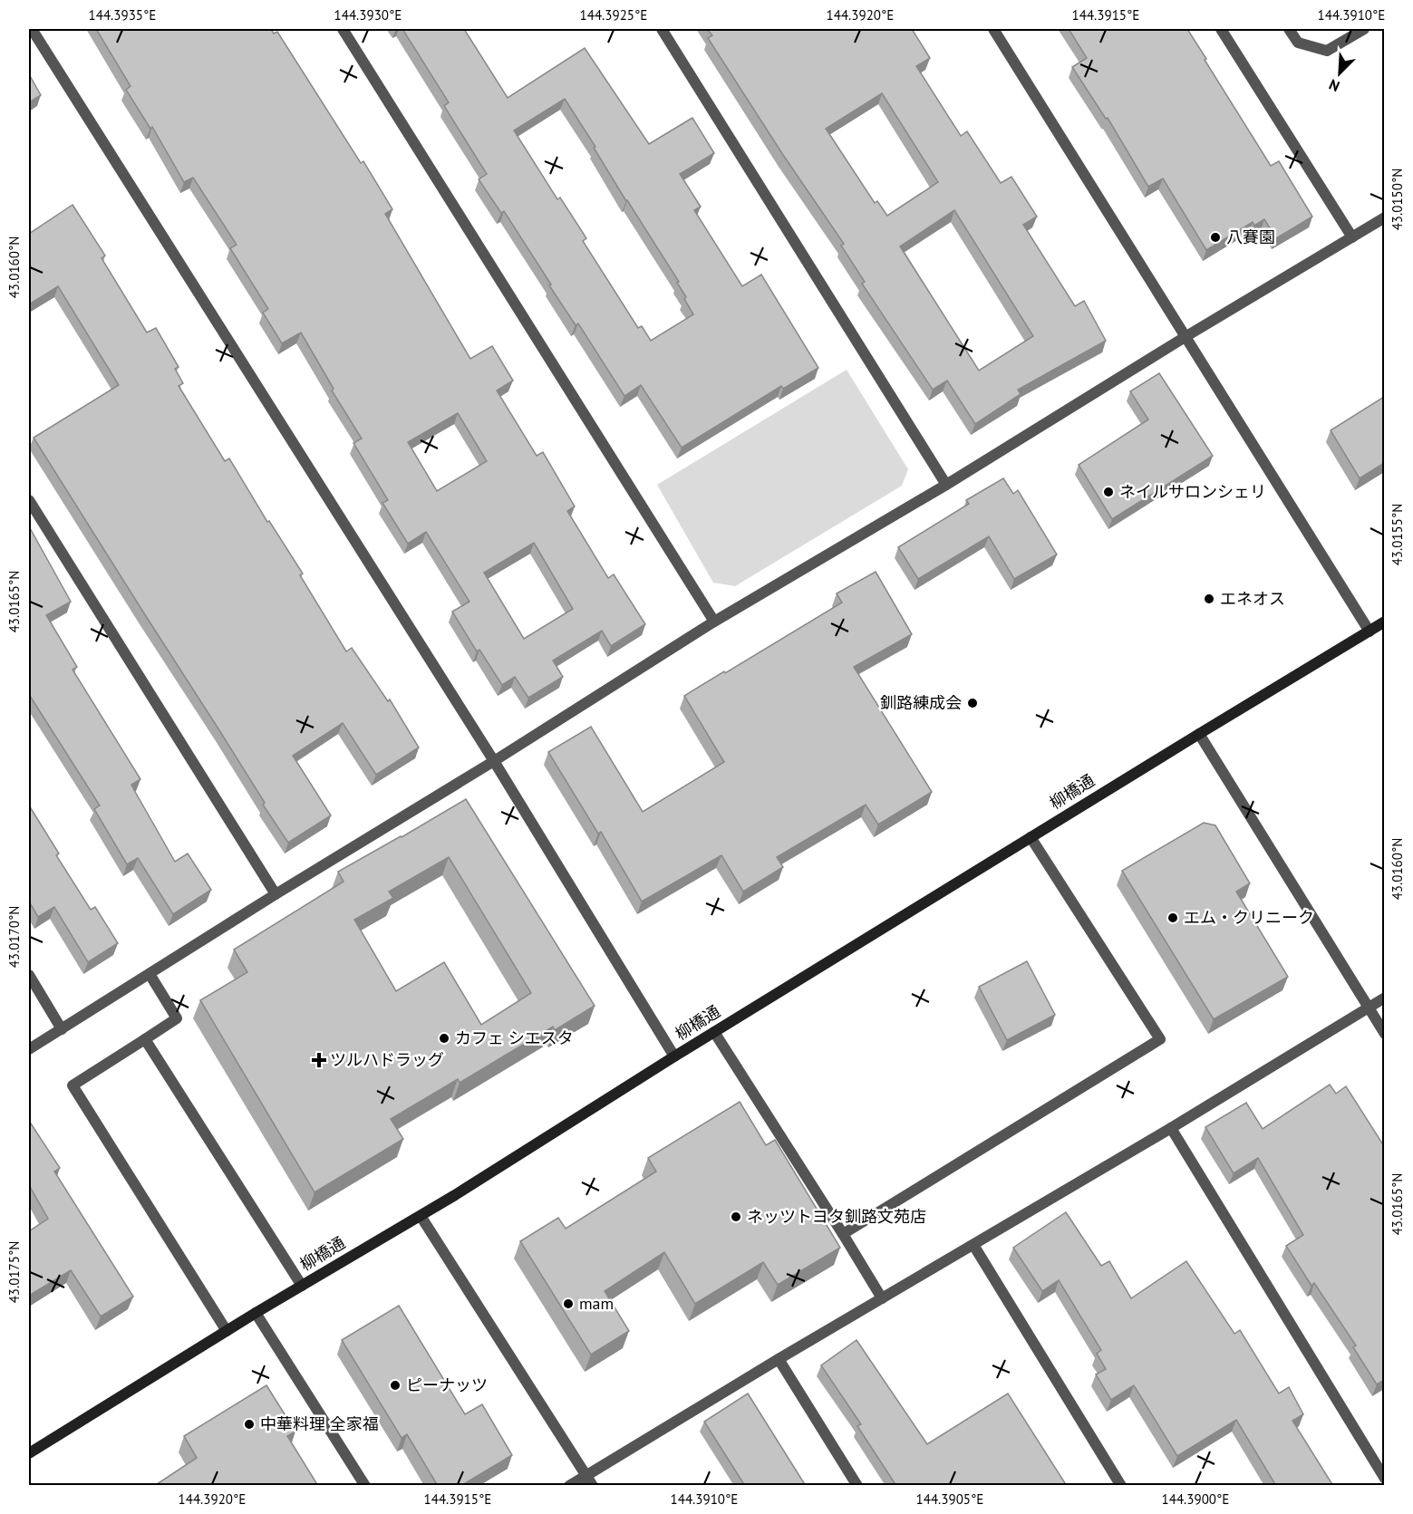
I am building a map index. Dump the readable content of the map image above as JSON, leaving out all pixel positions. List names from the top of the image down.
{
  "streets": {
    "street": ["柳橋通"]
  },
  "places": {
    "other": [
      "八賽園",
      "ネイルサロンシェリ",
      "エネオス",
      "釧路練成会",
      "エム・クリニーク",
      "カフェ シエスタ",
      "ネッツトヨタ釧路文苑店",
      "mam",
      "ピーナッツ",
      "中華料理 全家福"
    ],
    "health": ["ツルハドラッグ"]
  },
  "north": "bottom left",
  "coordinates": [
    "144.3935°E",
    "144.3930°E",
    "144.3925°E",
    "144.3920°E",
    "144.3915°E",
    "144.3910°E",
    "43.0150°N",
    "43.0160°N",
    "43.0155°N",
    "43.0165°N",
    "43.0170°N",
    "43.0175°N",
    "144.3905°E",
    "144.3900°E"
  ]
}
